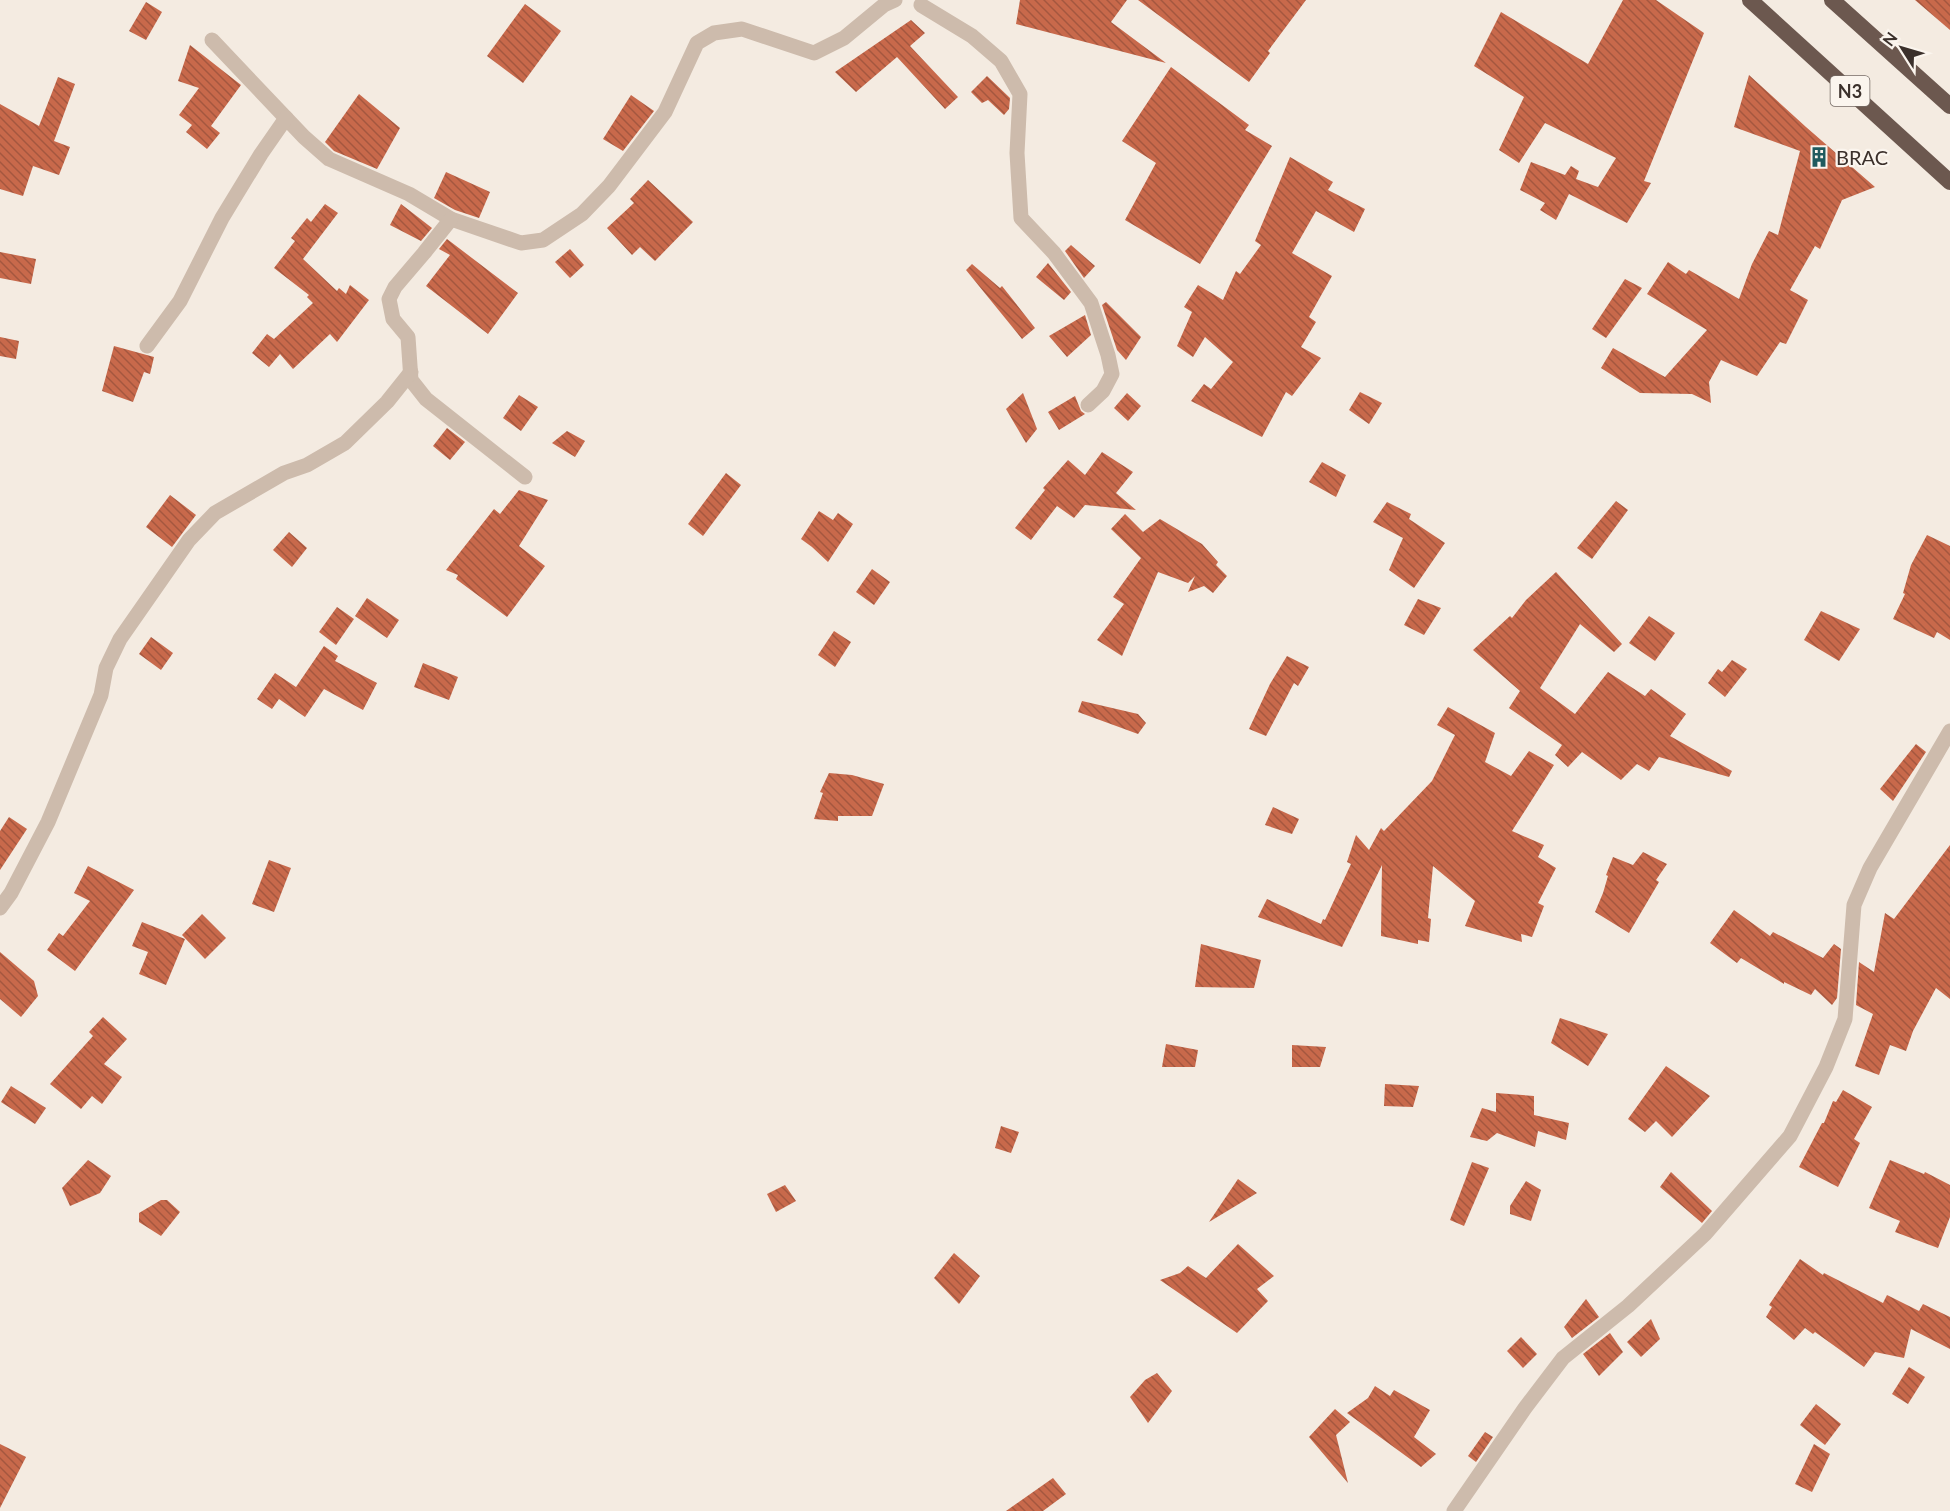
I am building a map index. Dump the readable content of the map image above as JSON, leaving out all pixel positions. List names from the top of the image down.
{
  "streets": {
    "highway": ["N3"]
  },
  "places": {
    "building": ["BRAC"]
  },
  "north": "top left"
}
